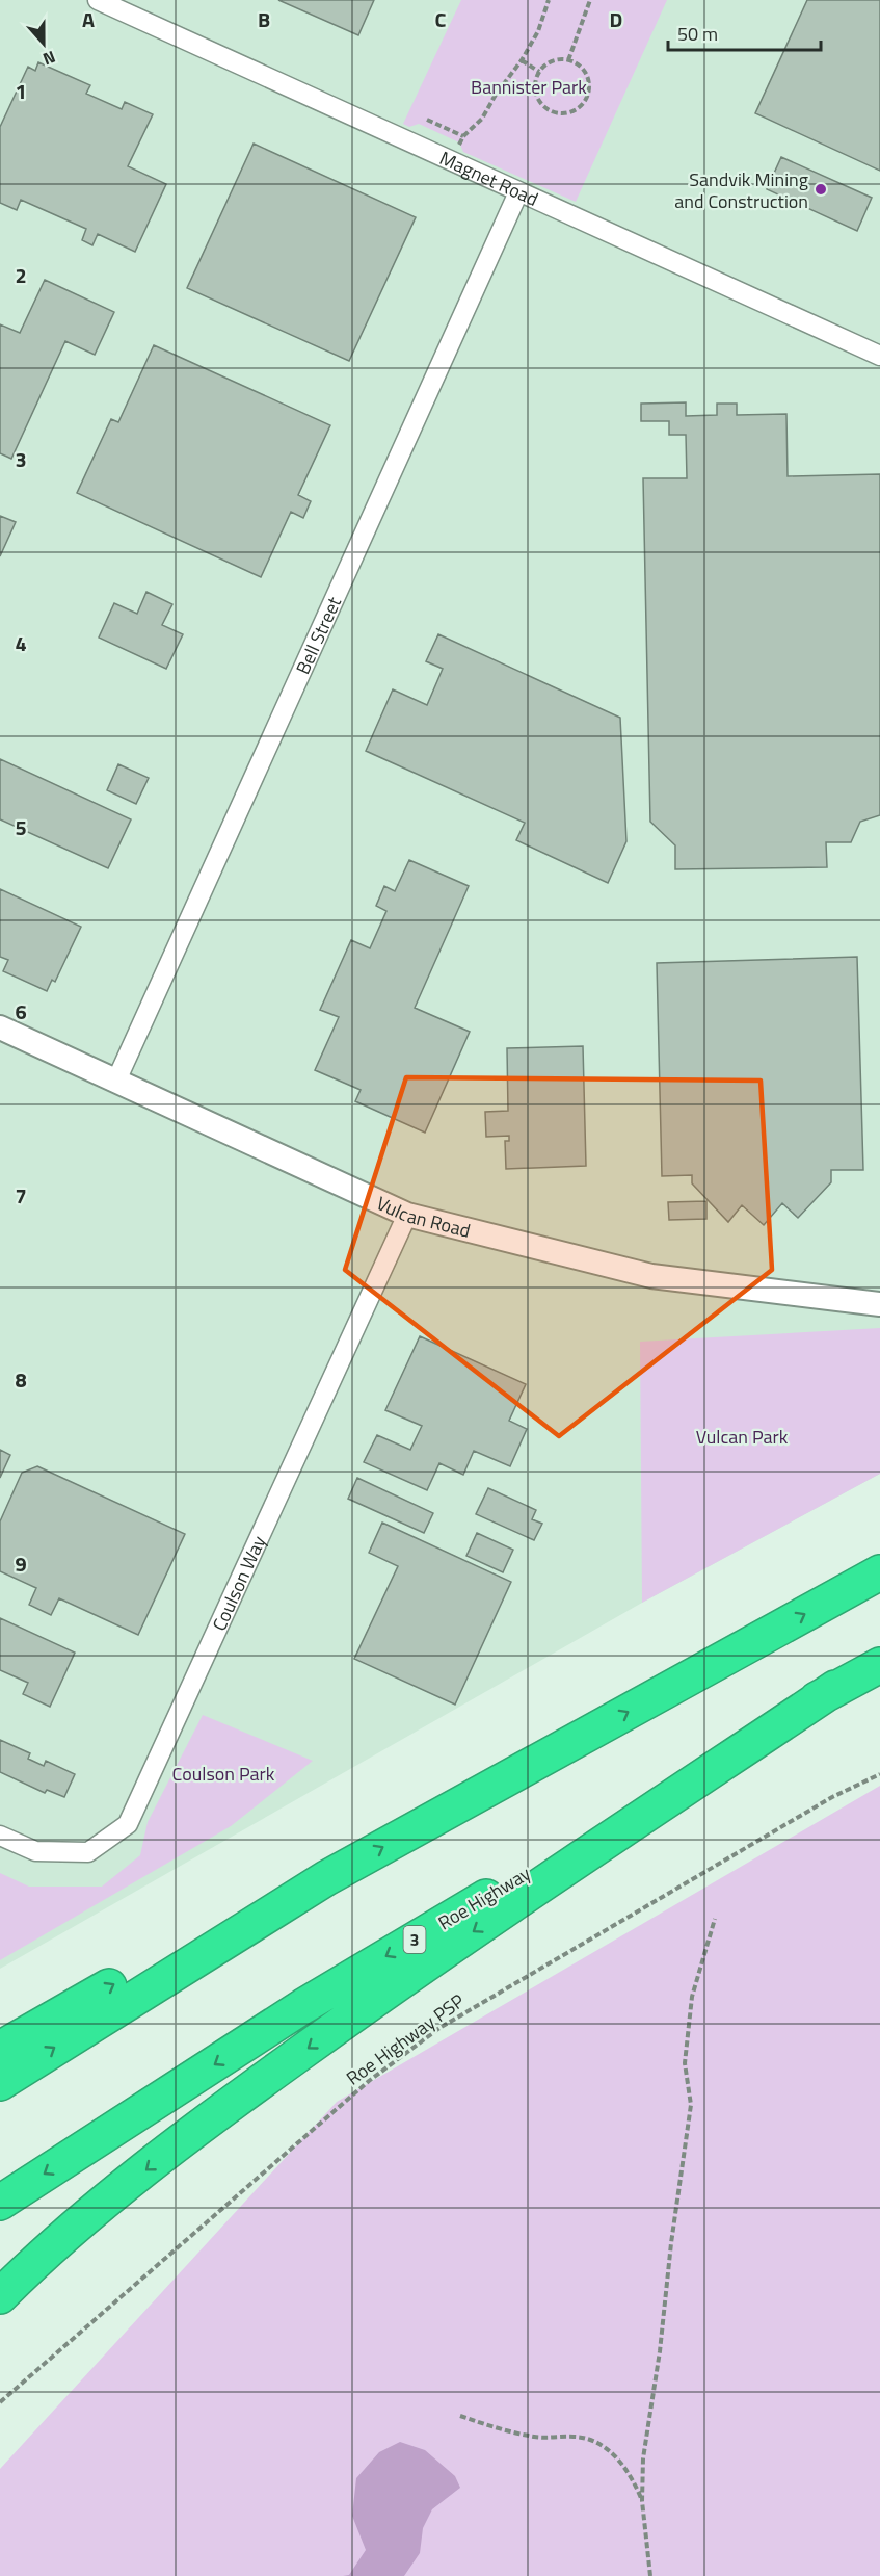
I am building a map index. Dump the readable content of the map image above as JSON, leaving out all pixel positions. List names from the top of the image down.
{
  "streets": {
    "highway": ["Roe Highway", "3"],
    "street": [
      "Magnet Road",
      "Bell Street",
      "Vulcan Road",
      "Coulson Way"
    ],
    "path": ["Roe Highway PSP"]
  },
  "crossings": [
    ["Magnet Road", "Bell Street"],
    ["Bell Street", "Vulcan Road"],
    ["Vulcan Road", "Coulson Way"]
  ],
  "parks": ["Bannister Park", "Vulcan Park", "Coulson Park"],
  "places": ["Sandvik Mining and Construction"],
  "scale_bar": "50 m",
  "north": "bottom",
  "grid": {
    "columns": [
      "A",
      "B",
      "C",
      "D"
    ],
    "rows": [
      "1",
      "2",
      "3",
      "4",
      "5",
      "6",
      "7",
      "8",
      "9"
    ]
  }
}
